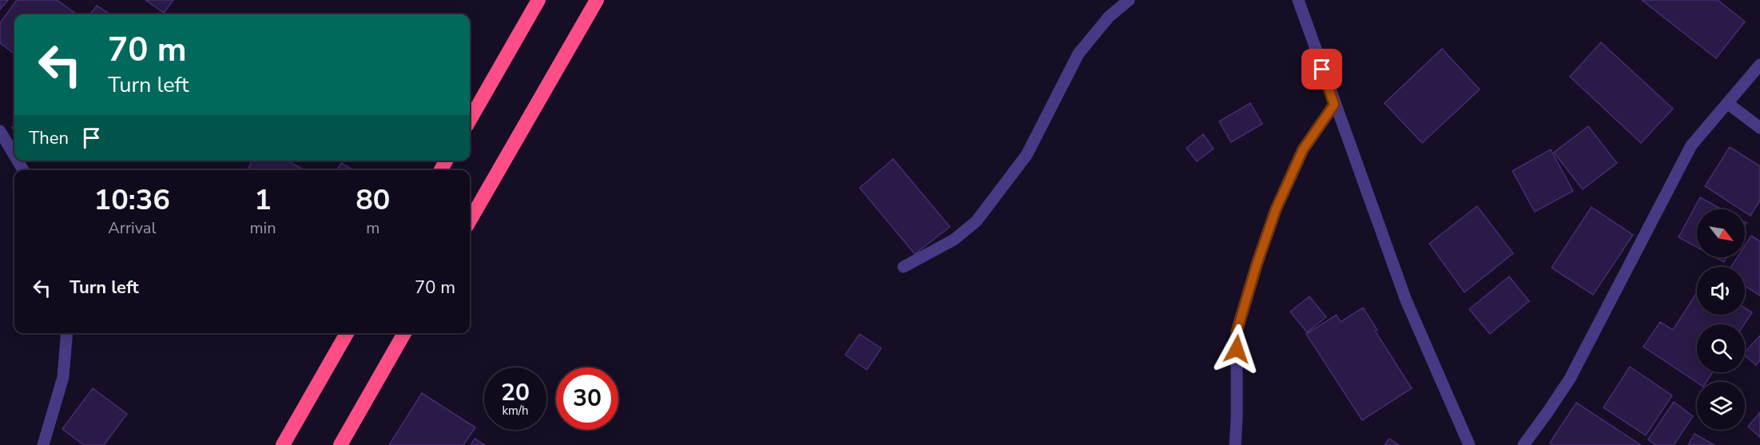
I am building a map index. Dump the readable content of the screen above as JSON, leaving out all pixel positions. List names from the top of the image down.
{
  "north": "bottom right",
  "page": {
    "turn": ["70 m", "Turn left"],
    "then": "Then",
    "eta": [
      "10:36",
      "Arrival",
      "1",
      "min",
      "80",
      "m"
    ],
    "list": [
      {
        "name": "Turn left",
        "value": "70 m"
      }
    ],
    "speed": "20 km/h",
    "limit": "30"
  }
}
